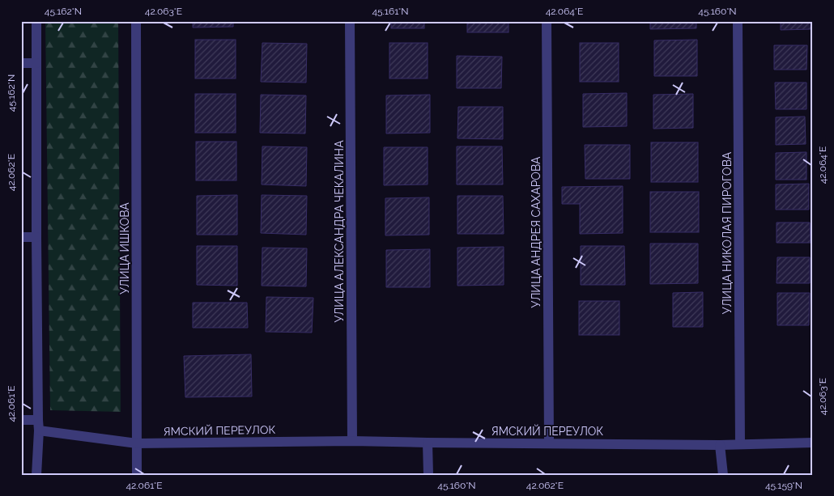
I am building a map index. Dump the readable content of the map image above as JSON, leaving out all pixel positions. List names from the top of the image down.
{
  "streets": {
    "street": [
      "УЛИЦА АЛЕКСАНДРА ЧЕКАЛИНА",
      "УЛИЦА АНДРЕЯ САХАРОВА",
      "УЛИЦА НИКОЛАЯ ПИРОГОВА",
      "УЛИЦА ИШКОВА",
      "ЯМСКИЙ ПЕРЕУЛОК"
    ]
  },
  "crossings": [
    ["УЛИЦА АЛЕКСАНДРА ЧЕКАЛИНА", "ЯМСКИЙ ПЕРЕУЛОК"],
    ["УЛИЦА АНДРЕЯ САХАРОВА", "ЯМСКИЙ ПЕРЕУЛОК"],
    ["УЛИЦА НИКОЛАЯ ПИРОГОВА", "ЯМСКИЙ ПЕРЕУЛОК"],
    ["УЛИЦА ИШКОВА", "ЯМСКИЙ ПЕРЕУЛОК"]
  ],
  "coordinates": [
    "45.162°N",
    "42.063°E",
    "45.161°N",
    "42.064°E",
    "45.160°N",
    "42.062°E",
    "42.061°E",
    "45.159°N"
  ]
}
